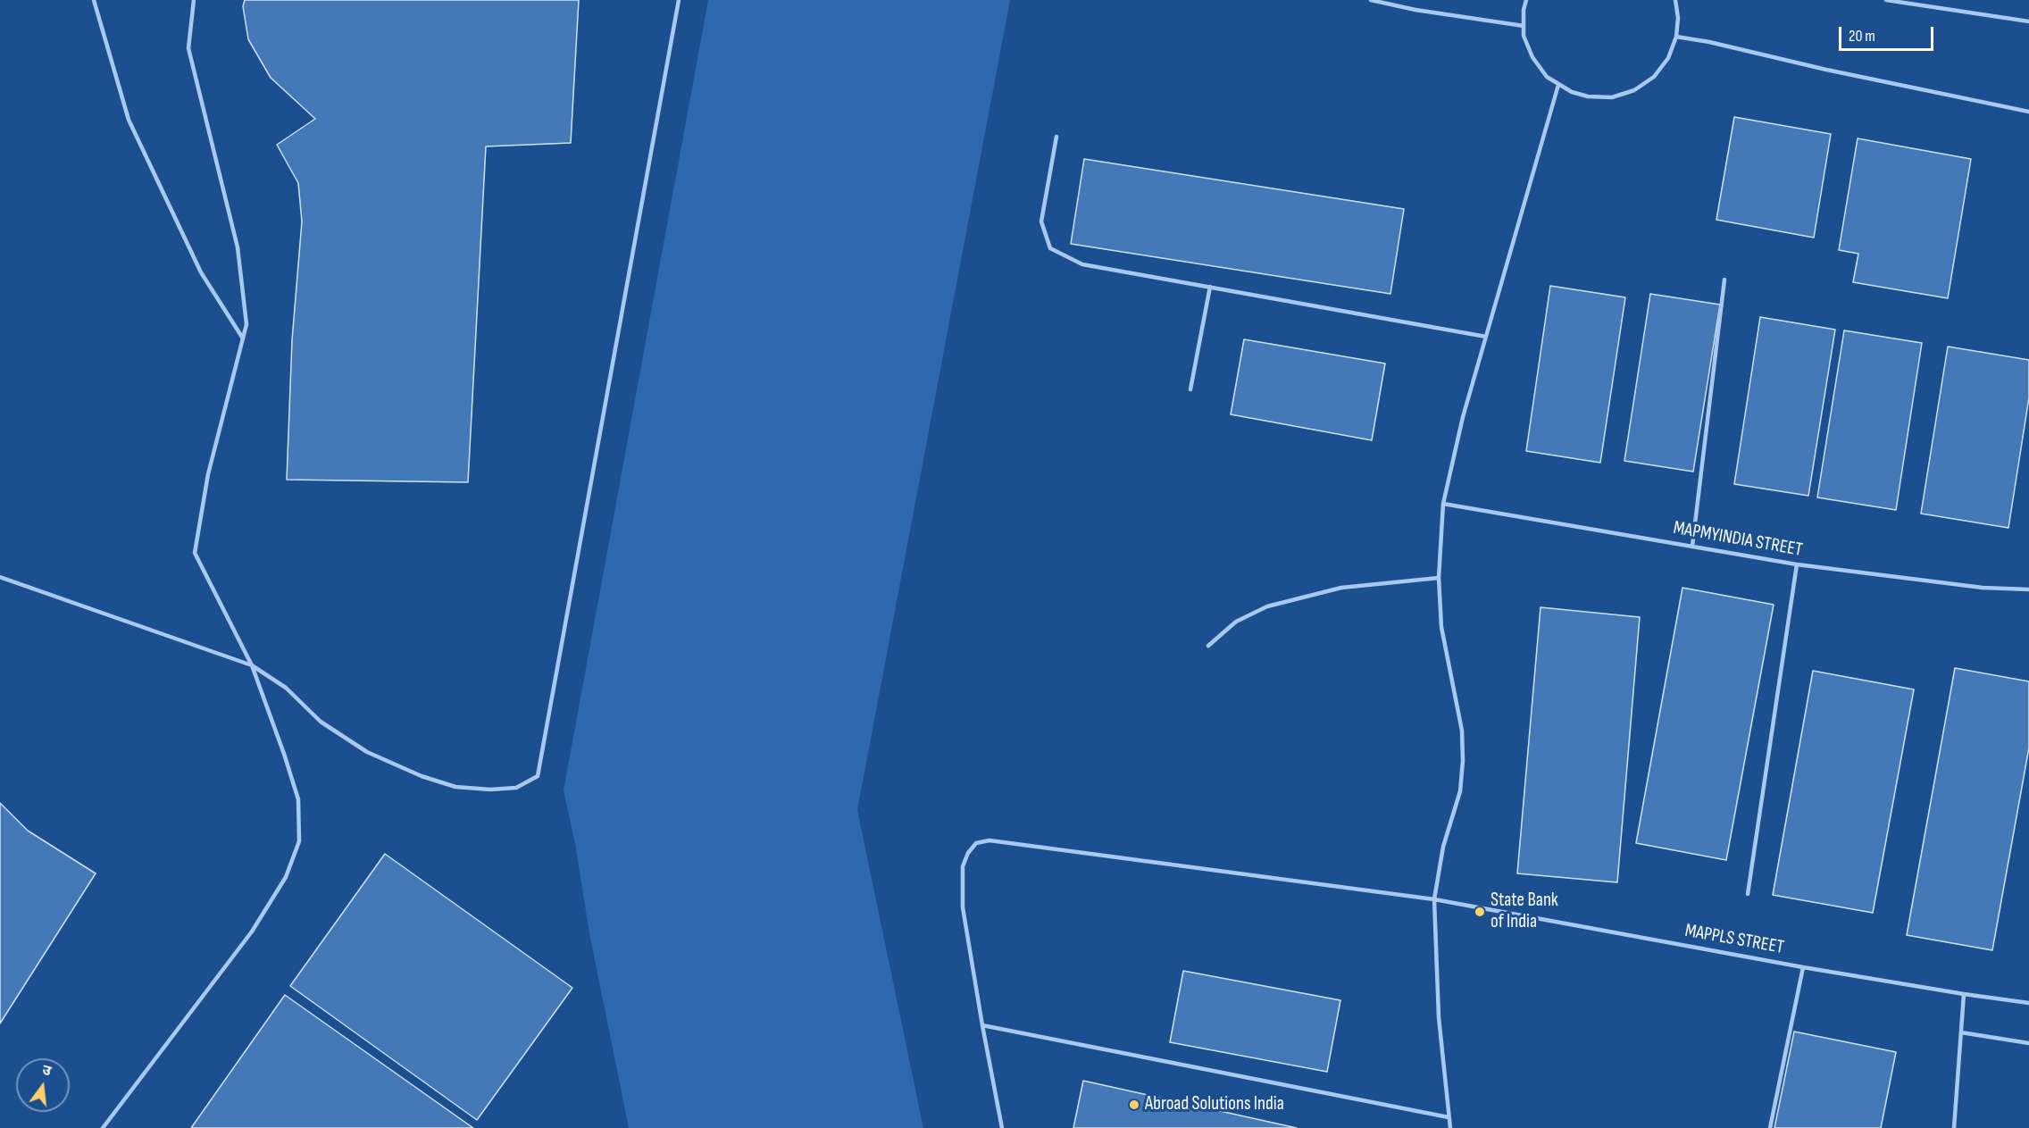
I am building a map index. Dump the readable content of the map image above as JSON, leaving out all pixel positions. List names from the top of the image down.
{
  "streets": {
    "lane": ["MAPMYINDIA STREET", "MAPPLS STREET"]
  },
  "places": ["State Bank of India", "Abroad Solutions India"],
  "scale_bar": "20 m",
  "north": "top"
}
